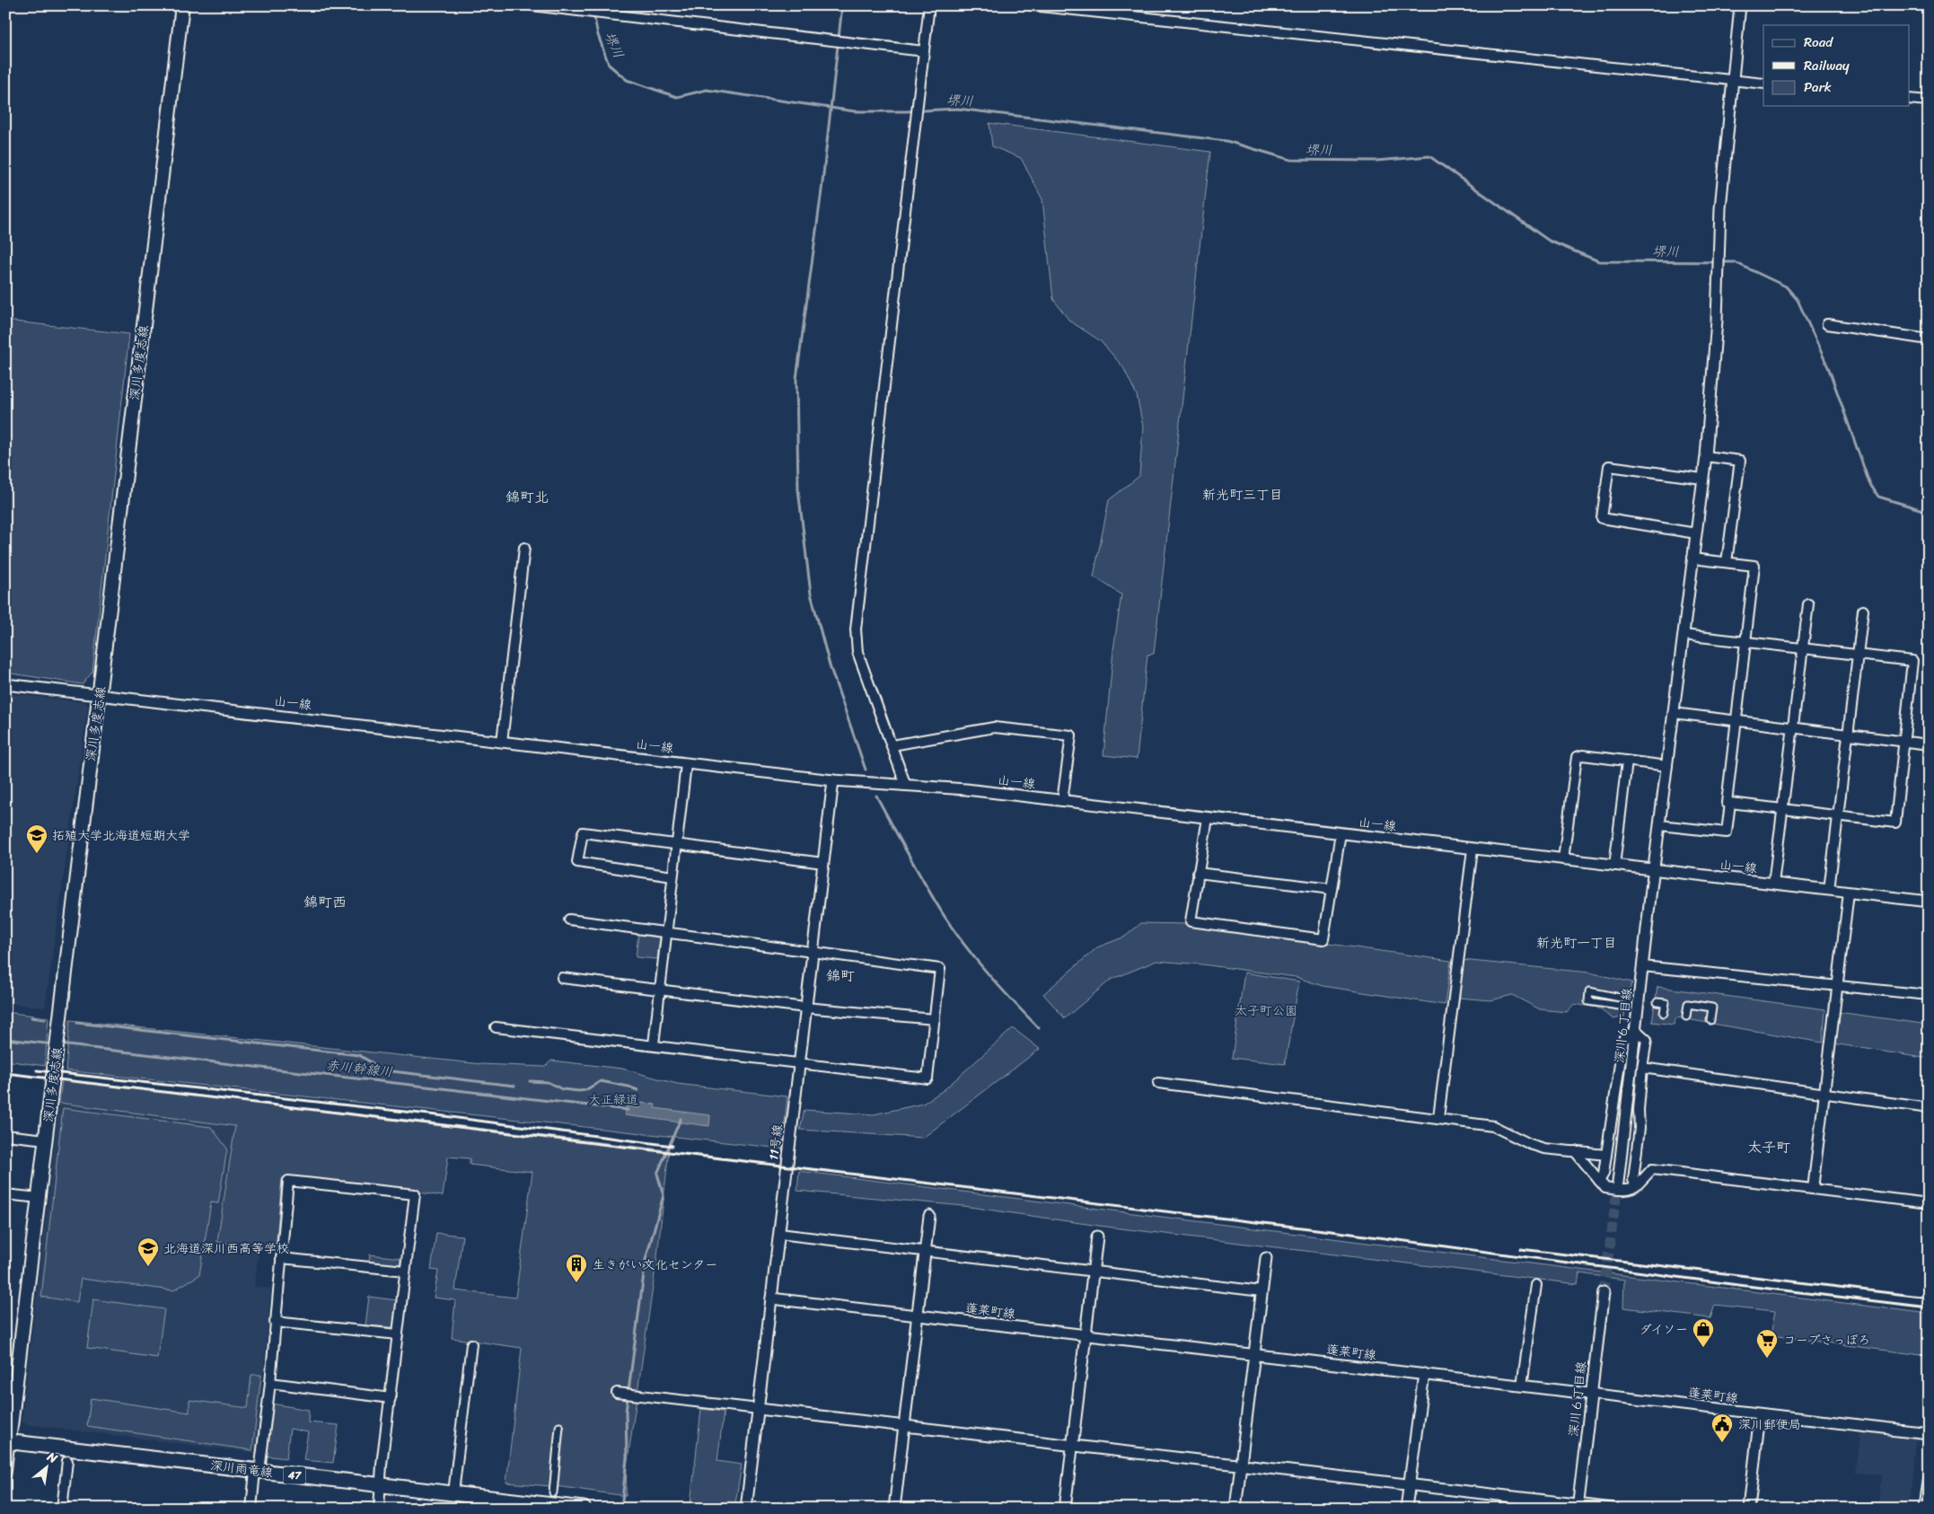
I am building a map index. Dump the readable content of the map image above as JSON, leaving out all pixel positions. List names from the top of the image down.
{
  "streets": {
    "main road": ["深川多度志線", "深川雨竜線", "47"],
    "street": [
      "山一線",
      "深川６丁目線",
      "11号線",
      "蓬莱町線"
    ]
  },
  "crossings": [
    ["深川多度志線", "山一線"],
    ["深川多度志線", "深川雨竜線"],
    ["山一線", "深川６丁目線"],
    ["山一線", "11号線"],
    ["深川６丁目線", "蓬莱町線"],
    ["11号線", "蓬莱町線"]
  ],
  "districts": [
    "新光町三丁目",
    "錦町北",
    "錦町西",
    "新光町一丁目",
    "錦町",
    "太子町"
  ],
  "water": ["堺川", "赤川幹線川"],
  "parks": ["太子町公園", "大正緑道"],
  "places": {
    "school or university": ["拓殖大学北海道短期大学", "北海道深川西高等学校"],
    "building": ["生きがい文化センター"],
    "shop": ["ダイソー"],
    "supermarket": ["コープさっぽろ"],
    "public building": ["深川郵便局"]
  },
  "legend": ["Road", "Railway", "Park"],
  "north": "top right"
}
